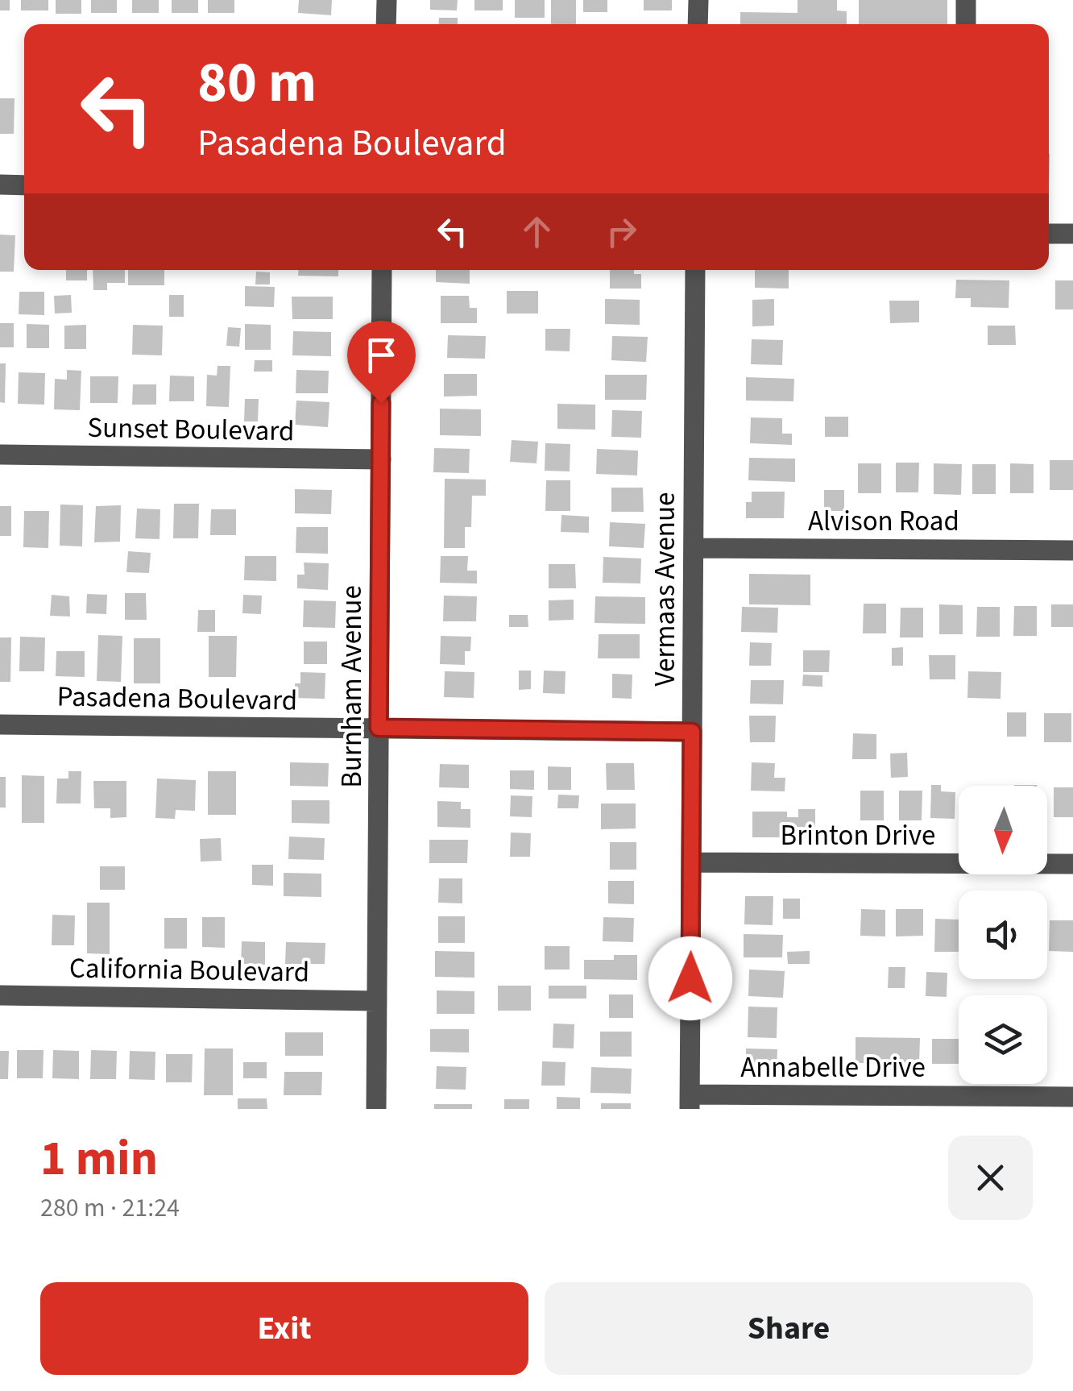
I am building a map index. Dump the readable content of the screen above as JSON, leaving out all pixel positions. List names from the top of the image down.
{
  "streets": {
    "street": [
      "Sunset Boulevard",
      "Alvison Road",
      "Vermaas Avenue",
      "Burnham Avenue",
      "Pasadena Boulevard",
      "Brinton Drive",
      "California Boulevard",
      "Annabelle Drive"
    ]
  },
  "crossings": [
    ["Sunset Boulevard", "Burnham Avenue"],
    ["Alvison Road", "Vermaas Avenue"],
    ["Vermaas Avenue", "Pasadena Boulevard"],
    ["Vermaas Avenue", "Brinton Drive"],
    ["Vermaas Avenue", "Annabelle Drive"],
    ["Burnham Avenue", "Pasadena Boulevard"],
    ["Burnham Avenue", "California Boulevard"]
  ],
  "north": "bottom",
  "page": {
    "turn": ["80 m", "Pasadena Boulevard"],
    "heading": ["1 min", "280 m · 21:24"],
    "buttons": ["Exit", "Share"]
  }
}
